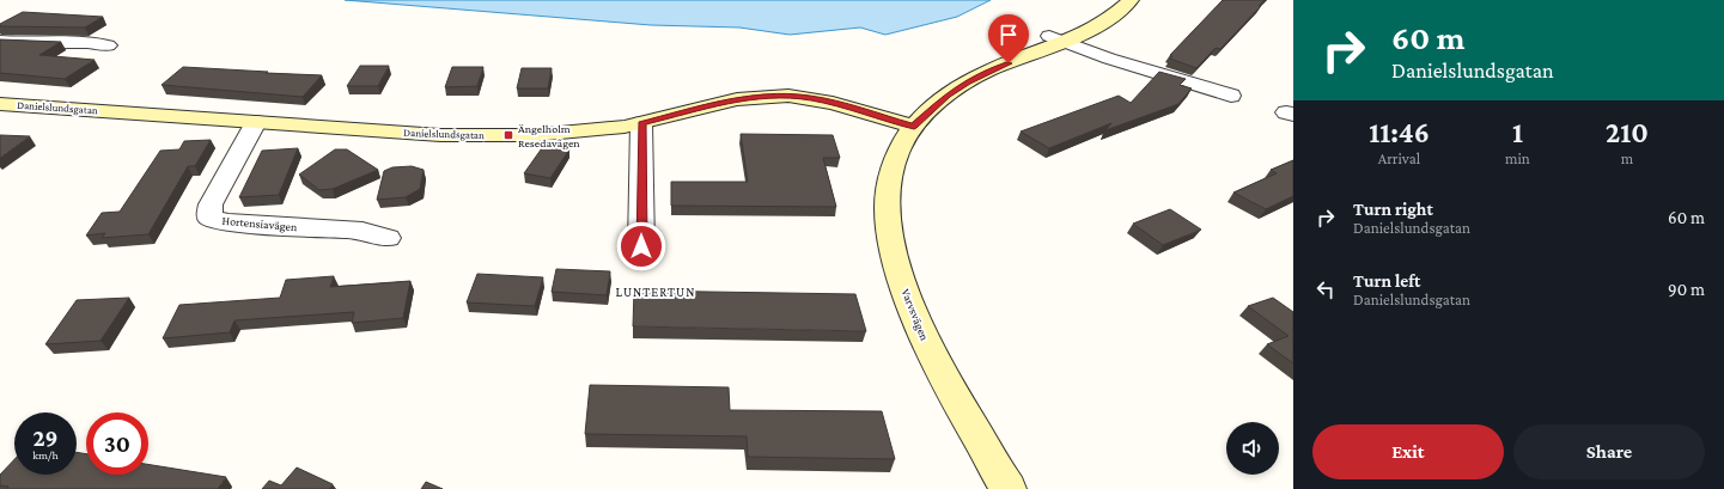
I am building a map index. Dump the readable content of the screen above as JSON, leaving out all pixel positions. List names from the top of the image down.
{
  "streets": {
    "street": ["Danielslundsgatan", "Hortensiavägen", "Varvsvägen"]
  },
  "crossings": [
    ["Danielslundsgatan", "Hortensiavägen"],
    ["Danielslundsgatan", "Varvsvägen"]
  ],
  "districts": ["LUNTERTUN"],
  "places": {
    "transit": ["Ängelholm Resedavägen"]
  },
  "page": {
    "turn": ["60 m", "Danielslundsgatan"],
    "eta": [
      "11:46",
      "Arrival",
      "1",
      "min",
      "210",
      "m"
    ],
    "list": [
      {
        "name": "Turn right",
        "note": "Danielslundsgatan",
        "value": "60 m"
      },
      {
        "name": "Turn left",
        "note": "Danielslundsgatan",
        "value": "90 m"
      }
    ],
    "speed": "29 km/h",
    "limit": "30",
    "buttons": ["Exit", "Share"]
  }
}
